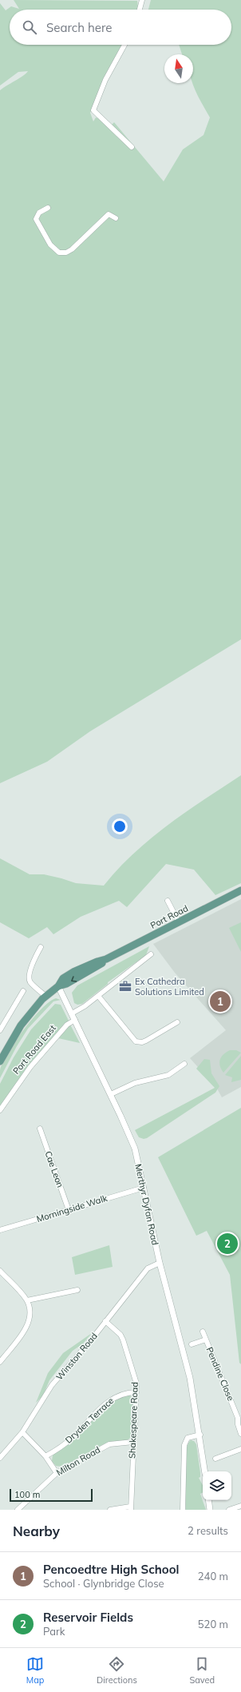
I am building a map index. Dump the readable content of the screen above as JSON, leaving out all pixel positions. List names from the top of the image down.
{
  "streets": {
    "main road": ["Port Road"],
    "street": [
      "Port Road East",
      "Cae Leon",
      "Merthyr Dyfan Road",
      "Morningside Walk",
      "Winston Road",
      "Pendine Close",
      "Dryden Terrace",
      "Shakespeare Road",
      "Milton Road"
    ]
  },
  "crossings": [
    ["Port Road", "Merthyr Dyfan Road"],
    ["Port Road East", "Merthyr Dyfan Road"],
    ["Cae Leon", "Morningside Walk"],
    ["Merthyr Dyfan Road", "Morningside Walk"],
    ["Merthyr Dyfan Road", "Winston Road"],
    ["Winston Road", "Shakespeare Road"],
    ["Dryden Terrace", "Shakespeare Road"],
    ["Shakespeare Road", "Milton Road"]
  ],
  "places": {
    "office": ["Ex Cathedra Solutions Limited"]
  },
  "scale_bar": "100 m",
  "north": "top",
  "page": {
    "search": "Search here",
    "pins": ["1", "2"],
    "scale": "100 m",
    "heading": ["Nearby", "2 results"],
    "list": [
      {
        "mark": "1",
        "name": "Pencoedtre High School",
        "note": "School · Glynbridge Close",
        "value": "240 m"
      },
      {
        "mark": "2",
        "name": "Reservoir Fields",
        "note": "Park",
        "value": "520 m"
      }
    ],
    "nav": ["Map", "Directions", "Saved"]
  }
}
